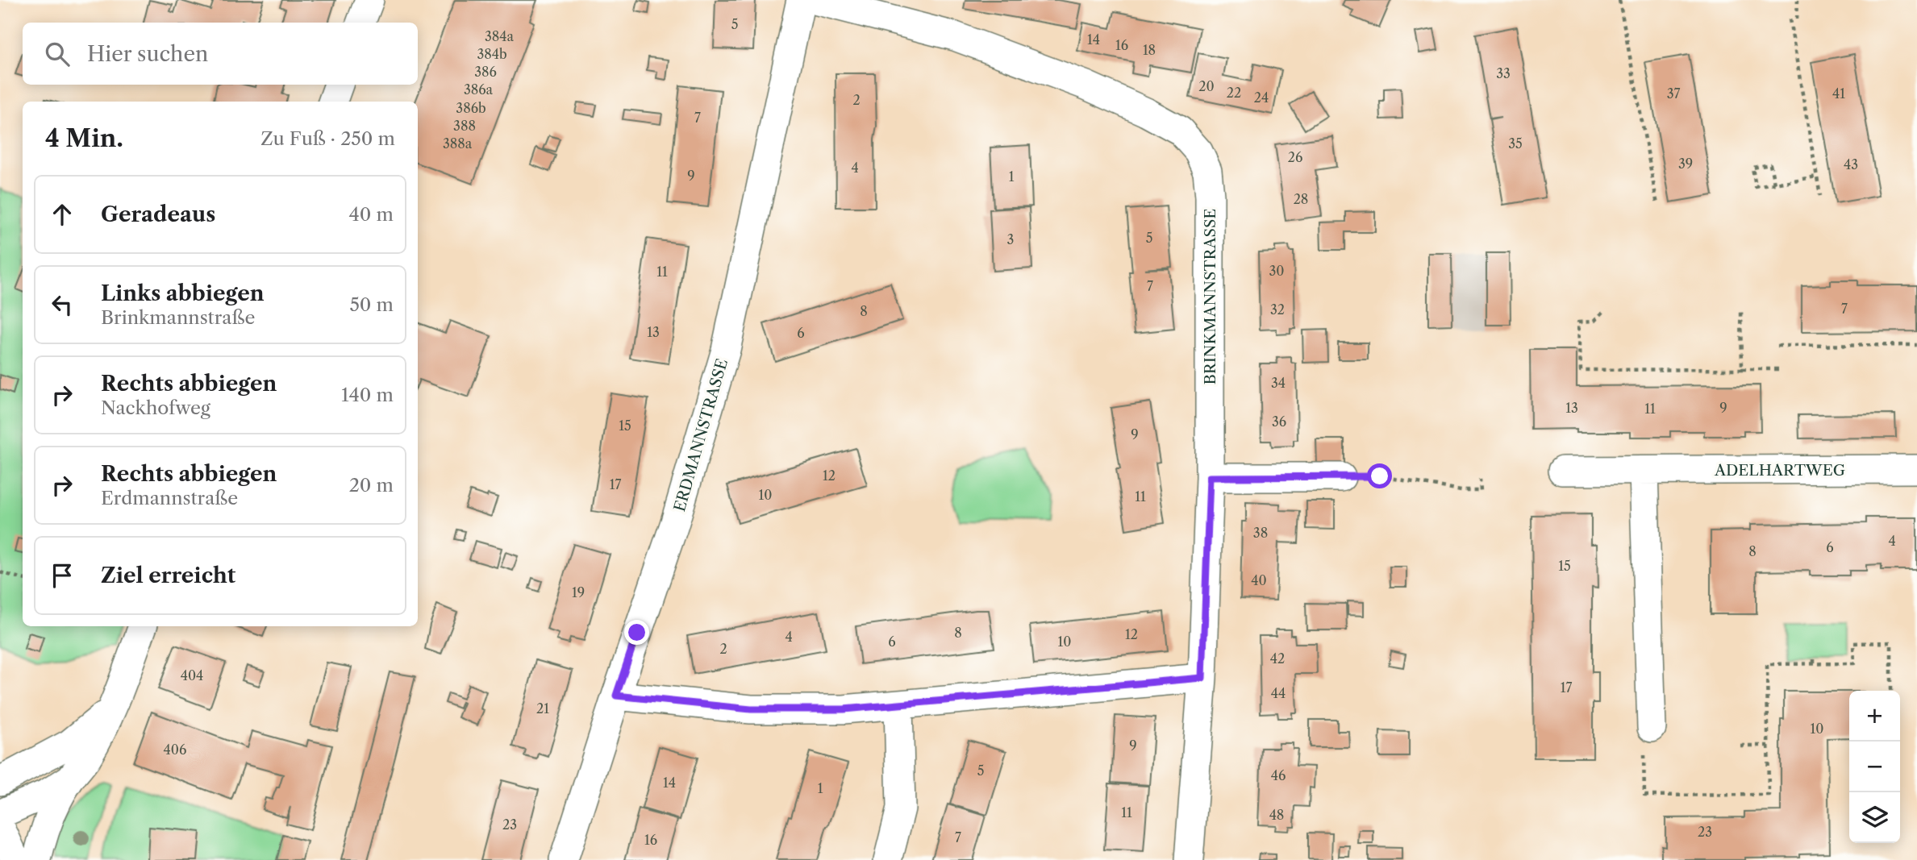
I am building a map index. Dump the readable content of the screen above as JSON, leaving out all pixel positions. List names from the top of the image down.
{
  "streets": {
    "street": ["BRINKMANNSTRASSE", "ERDMANNSTRASSE", "ADELHARTWEG"]
  },
  "house_numbers": [
    "5",
    "384a",
    "14",
    "16",
    "18",
    "384b",
    "386",
    "33",
    "20",
    "386a",
    "22",
    "37",
    "41",
    "24",
    "2",
    "386b",
    "7",
    "388",
    "388a",
    "35",
    "26",
    "39",
    "43",
    "4",
    "9",
    "1",
    "28",
    "5",
    "3",
    "30",
    "11",
    "7",
    "7",
    "32",
    "8",
    "13",
    "6",
    "34",
    "13",
    "9",
    "11",
    "36",
    "15",
    "9",
    "12",
    "17",
    "10",
    "11",
    "38",
    "4",
    "6",
    "8",
    "15",
    "40",
    "19",
    "8",
    "12",
    "4",
    "6",
    "10",
    "2",
    "42",
    "404",
    "17",
    "44",
    "21",
    "10",
    "9",
    "406",
    "5",
    "46",
    "14",
    "1",
    "11",
    "48",
    "23",
    "23",
    "7",
    "16"
  ],
  "page": {
    "search": "Hier suchen",
    "heading": ["4 Min.", "Zu Fuß · 250 m"],
    "list": [
      ["Geradeaus", "40 m"],
      ["Links abbiegen", "Brinkmannstraße", "50 m"],
      ["Rechts abbiegen", "Nackhofweg", "140 m"],
      ["Rechts abbiegen", "Erdmannstraße", "20 m"],
      "Ziel erreicht"
    ],
    "map_buttons": ["+", "−"]
  }
}
